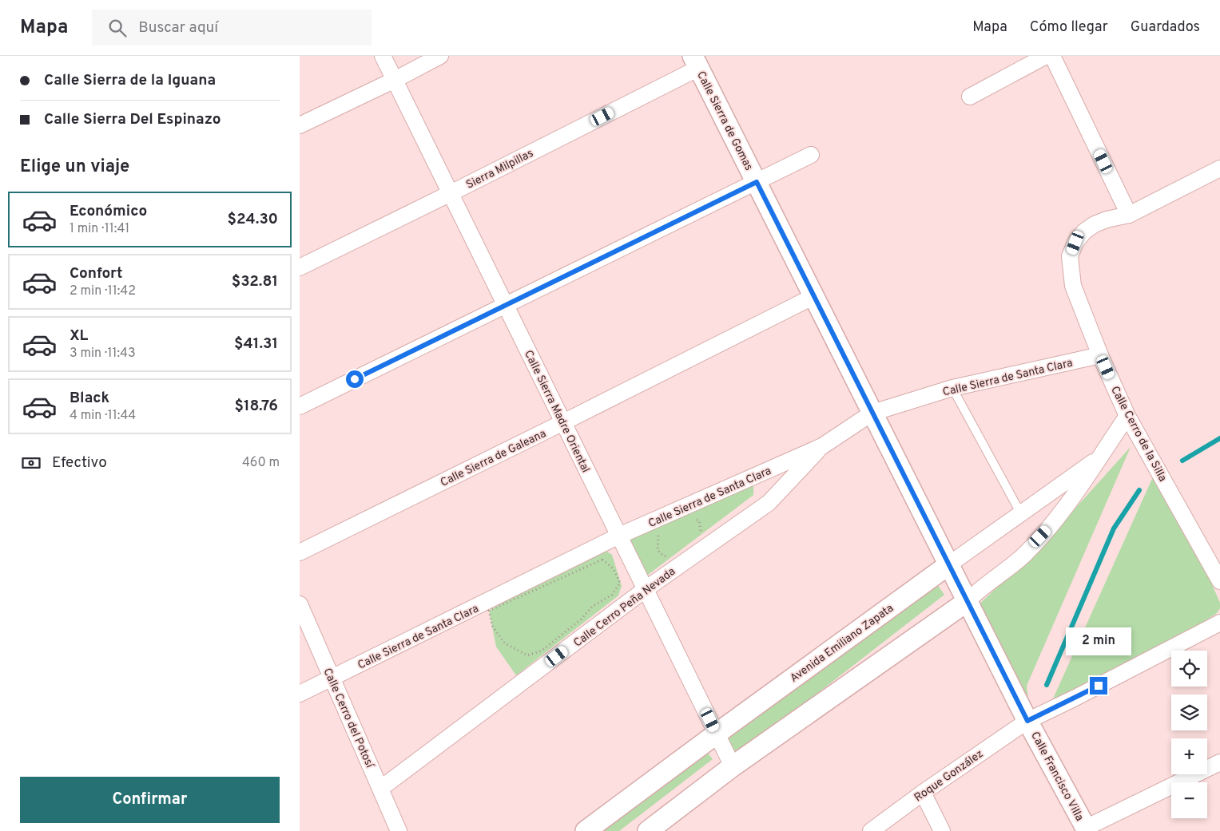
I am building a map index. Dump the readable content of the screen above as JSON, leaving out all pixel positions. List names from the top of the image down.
{
  "streets": {
    "street": [
      "Calle Sierra de Gomas",
      "Sierra Milpillas",
      "Calle Sierra de Santa Clara",
      "Calle Sierra Madre Oriental",
      "Calle Cerro de la Silla",
      "Calle Sierra de Galeana",
      "Calle Cerro Peña Nevada",
      "Avenida Emiliano Zapata",
      "Calle Cerro del Potosí",
      "Roque González",
      "Calle Francisco Villa"
    ]
  },
  "crossings": [
    ["Calle Sierra de Gomas", "Sierra Milpillas"],
    ["Calle Sierra de Gomas", "Calle Sierra de Santa Clara"],
    ["Calle Sierra de Gomas", "Calle Sierra de Galeana"],
    ["Calle Sierra de Gomas", "Avenida Emiliano Zapata"],
    ["Calle Sierra de Gomas", "Roque González"],
    ["Calle Sierra de Gomas", "Calle Francisco Villa"],
    ["Sierra Milpillas", "Calle Sierra Madre Oriental"],
    ["Calle Sierra de Santa Clara", "Calle Sierra Madre Oriental"],
    ["Calle Sierra de Santa Clara", "Calle Cerro de la Silla"],
    ["Calle Sierra de Santa Clara", "Calle Cerro Peña Nevada"],
    ["Calle Sierra de Santa Clara", "Calle Cerro del Potosí"],
    ["Calle Sierra Madre Oriental", "Calle Sierra de Galeana"],
    ["Calle Sierra Madre Oriental", "Calle Cerro Peña Nevada"],
    ["Calle Sierra Madre Oriental", "Avenida Emiliano Zapata"],
    ["Calle Cerro de la Silla", "Avenida Emiliano Zapata"],
    ["Calle Cerro Peña Nevada", "Calle Cerro del Potosí"],
    ["Roque González", "Calle Francisco Villa"]
  ],
  "page": {
    "header": "Mapa",
    "search": "Buscar aquí",
    "nav": ["Mapa", "Cómo llegar", "Guardados"],
    "banner": ["Calle Sierra de la Iguana", "Calle Sierra Del Espinazo"],
    "heading": "Elige un viaje",
    "list": [
      {
        "name": "Económico",
        "note": "1 min · 11:41",
        "value": "$24.30"
      },
      {
        "name": "Confort",
        "note": "2 min · 11:42",
        "value": "$32.81"
      },
      {
        "name": "XL",
        "note": "3 min · 11:43",
        "value": "$41.31"
      },
      {
        "name": "Black",
        "note": "4 min · 11:44",
        "value": "$18.76"
      }
    ],
    "pay": ["Efectivo", "460 m"],
    "bubble": "2 min",
    "map_buttons": ["+", "−"],
    "buttons": "Confirmar"
  }
}
